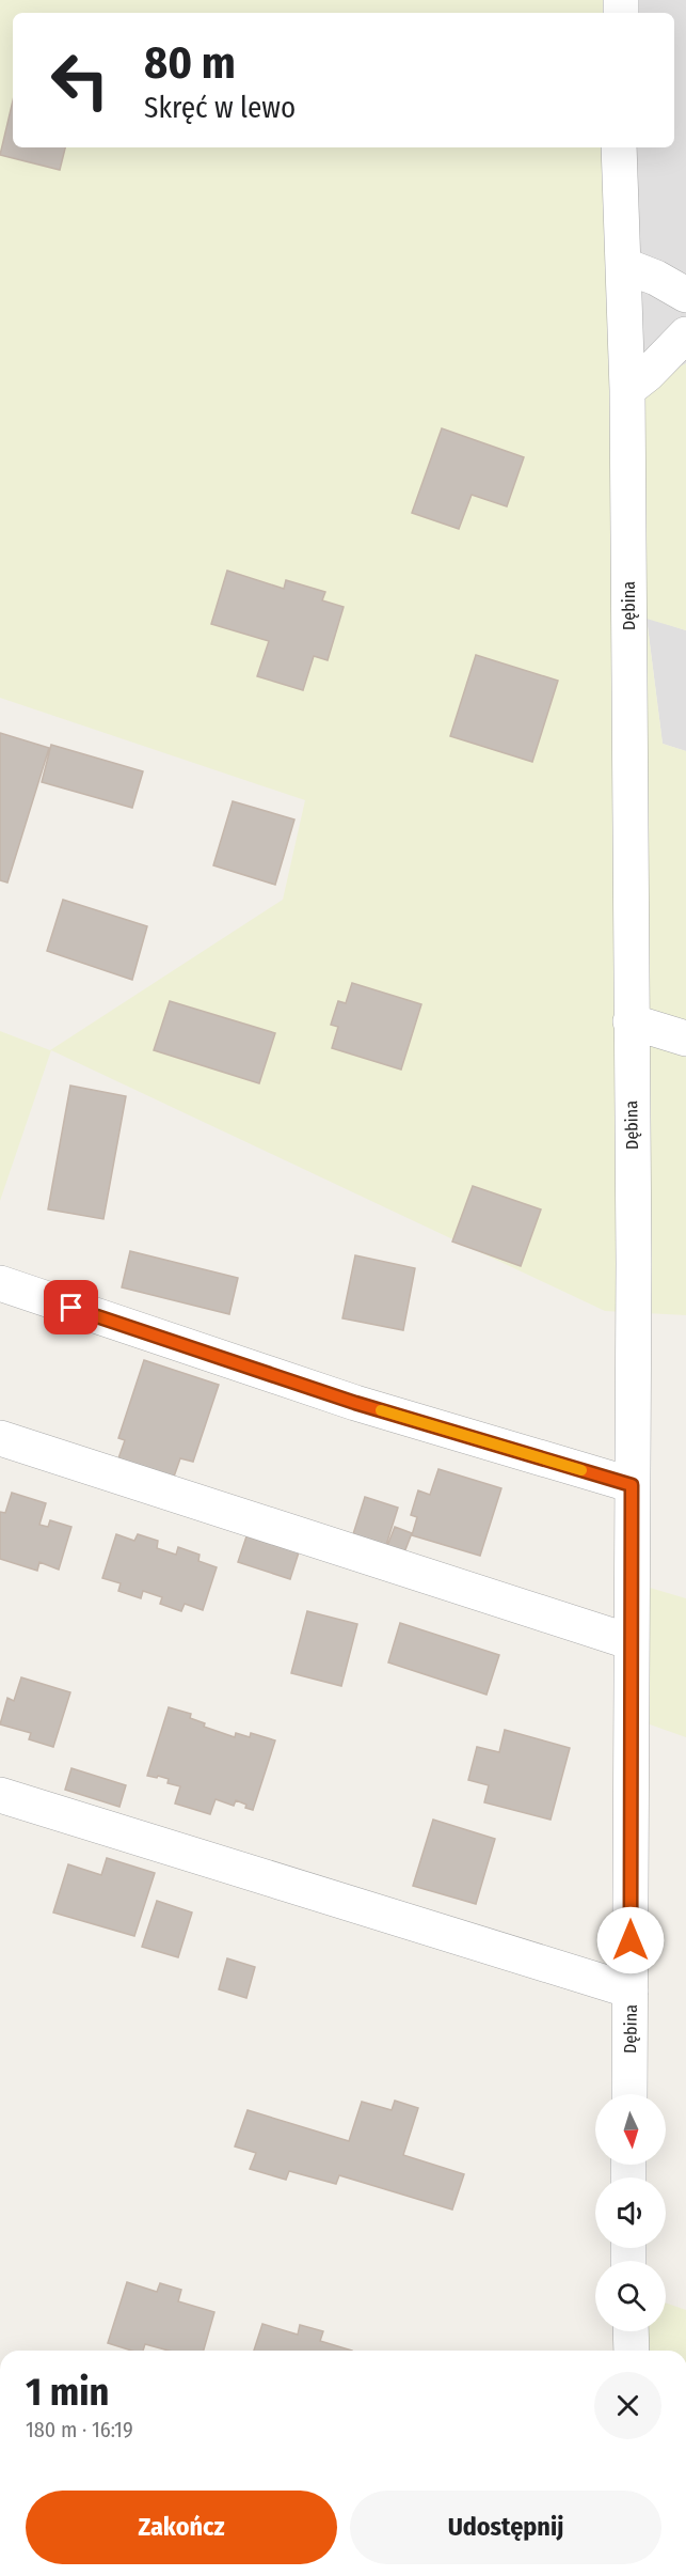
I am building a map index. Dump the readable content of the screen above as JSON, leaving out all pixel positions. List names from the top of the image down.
{
  "streets": {
    "street": ["Dębina"]
  },
  "north": "bottom",
  "page": {
    "turn": ["80 m", "Skręć w lewo"],
    "heading": ["1 min", "180 m · 16:19"],
    "buttons": ["Zakończ", "Udostępnij"]
  }
}
